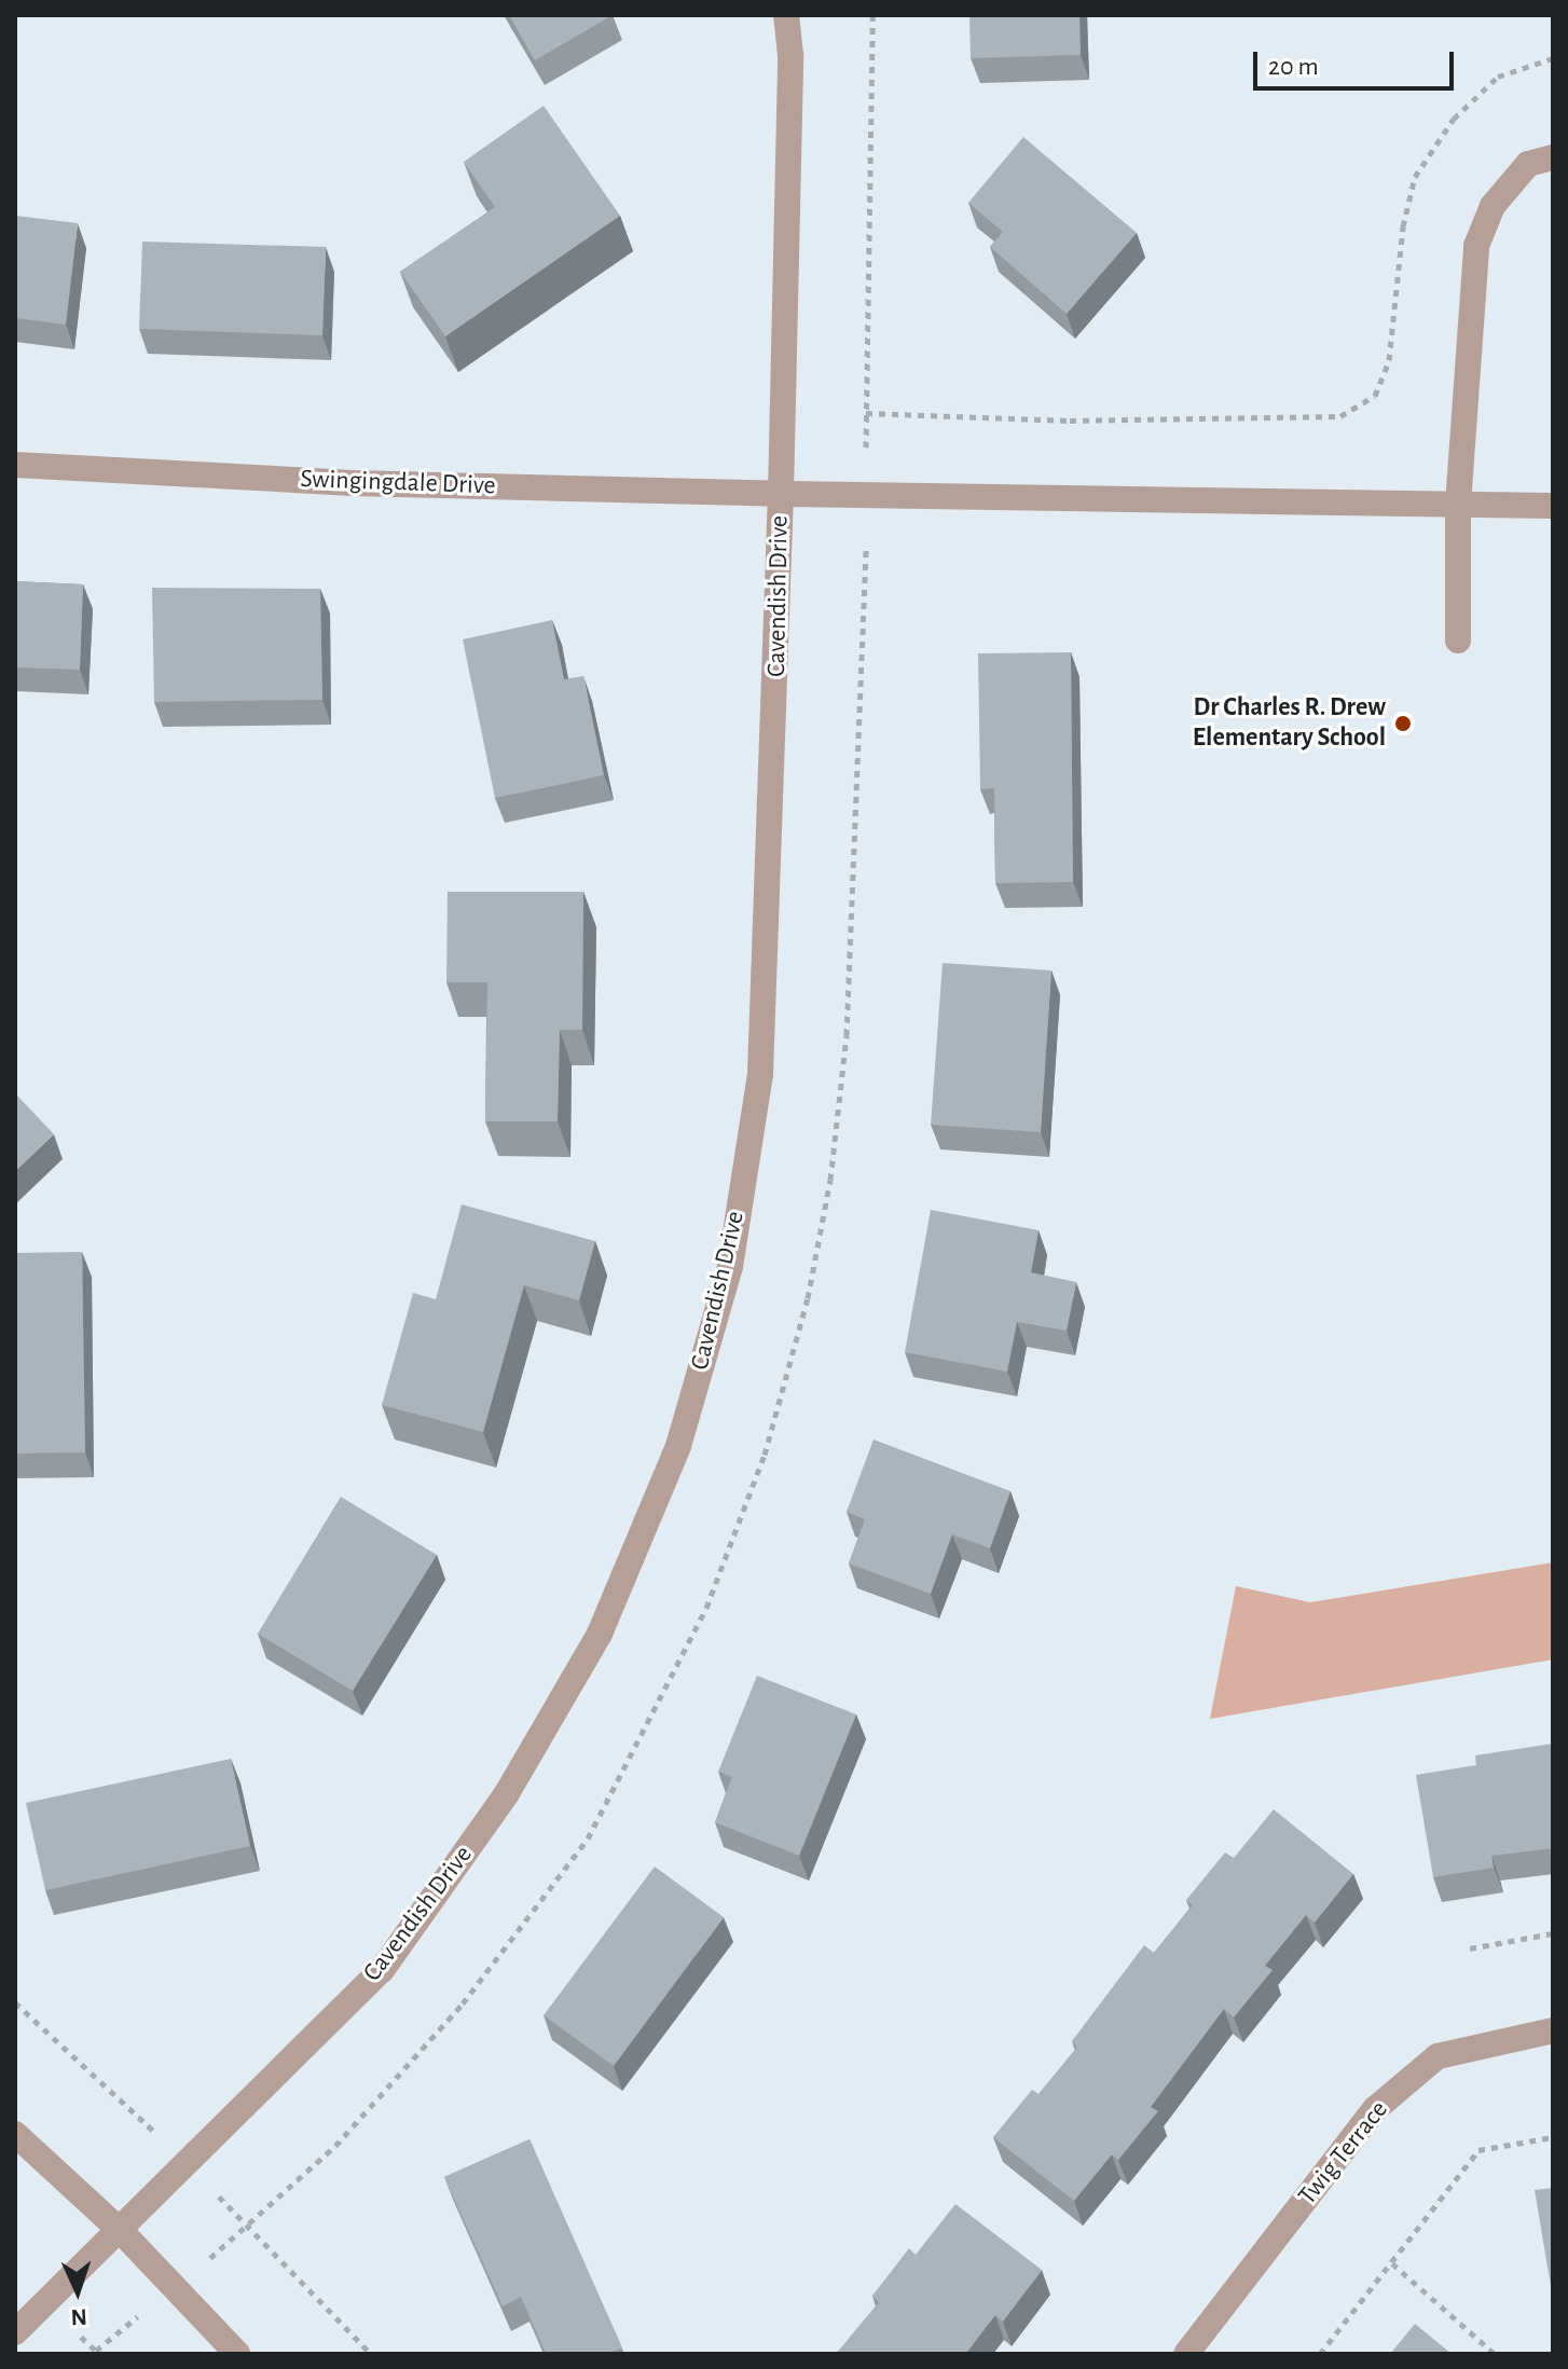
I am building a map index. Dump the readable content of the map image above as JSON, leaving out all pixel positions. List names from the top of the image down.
{
  "streets": {
    "street": ["Swingingdale Drive", "Cavendish Drive", "Twig Terrace"]
  },
  "crossings": [
    ["Swingingdale Drive", "Cavendish Drive"]
  ],
  "places": ["Dr Charles R. Drew Elementary School"],
  "scale_bar": "20 m",
  "north": "bottom"
}
